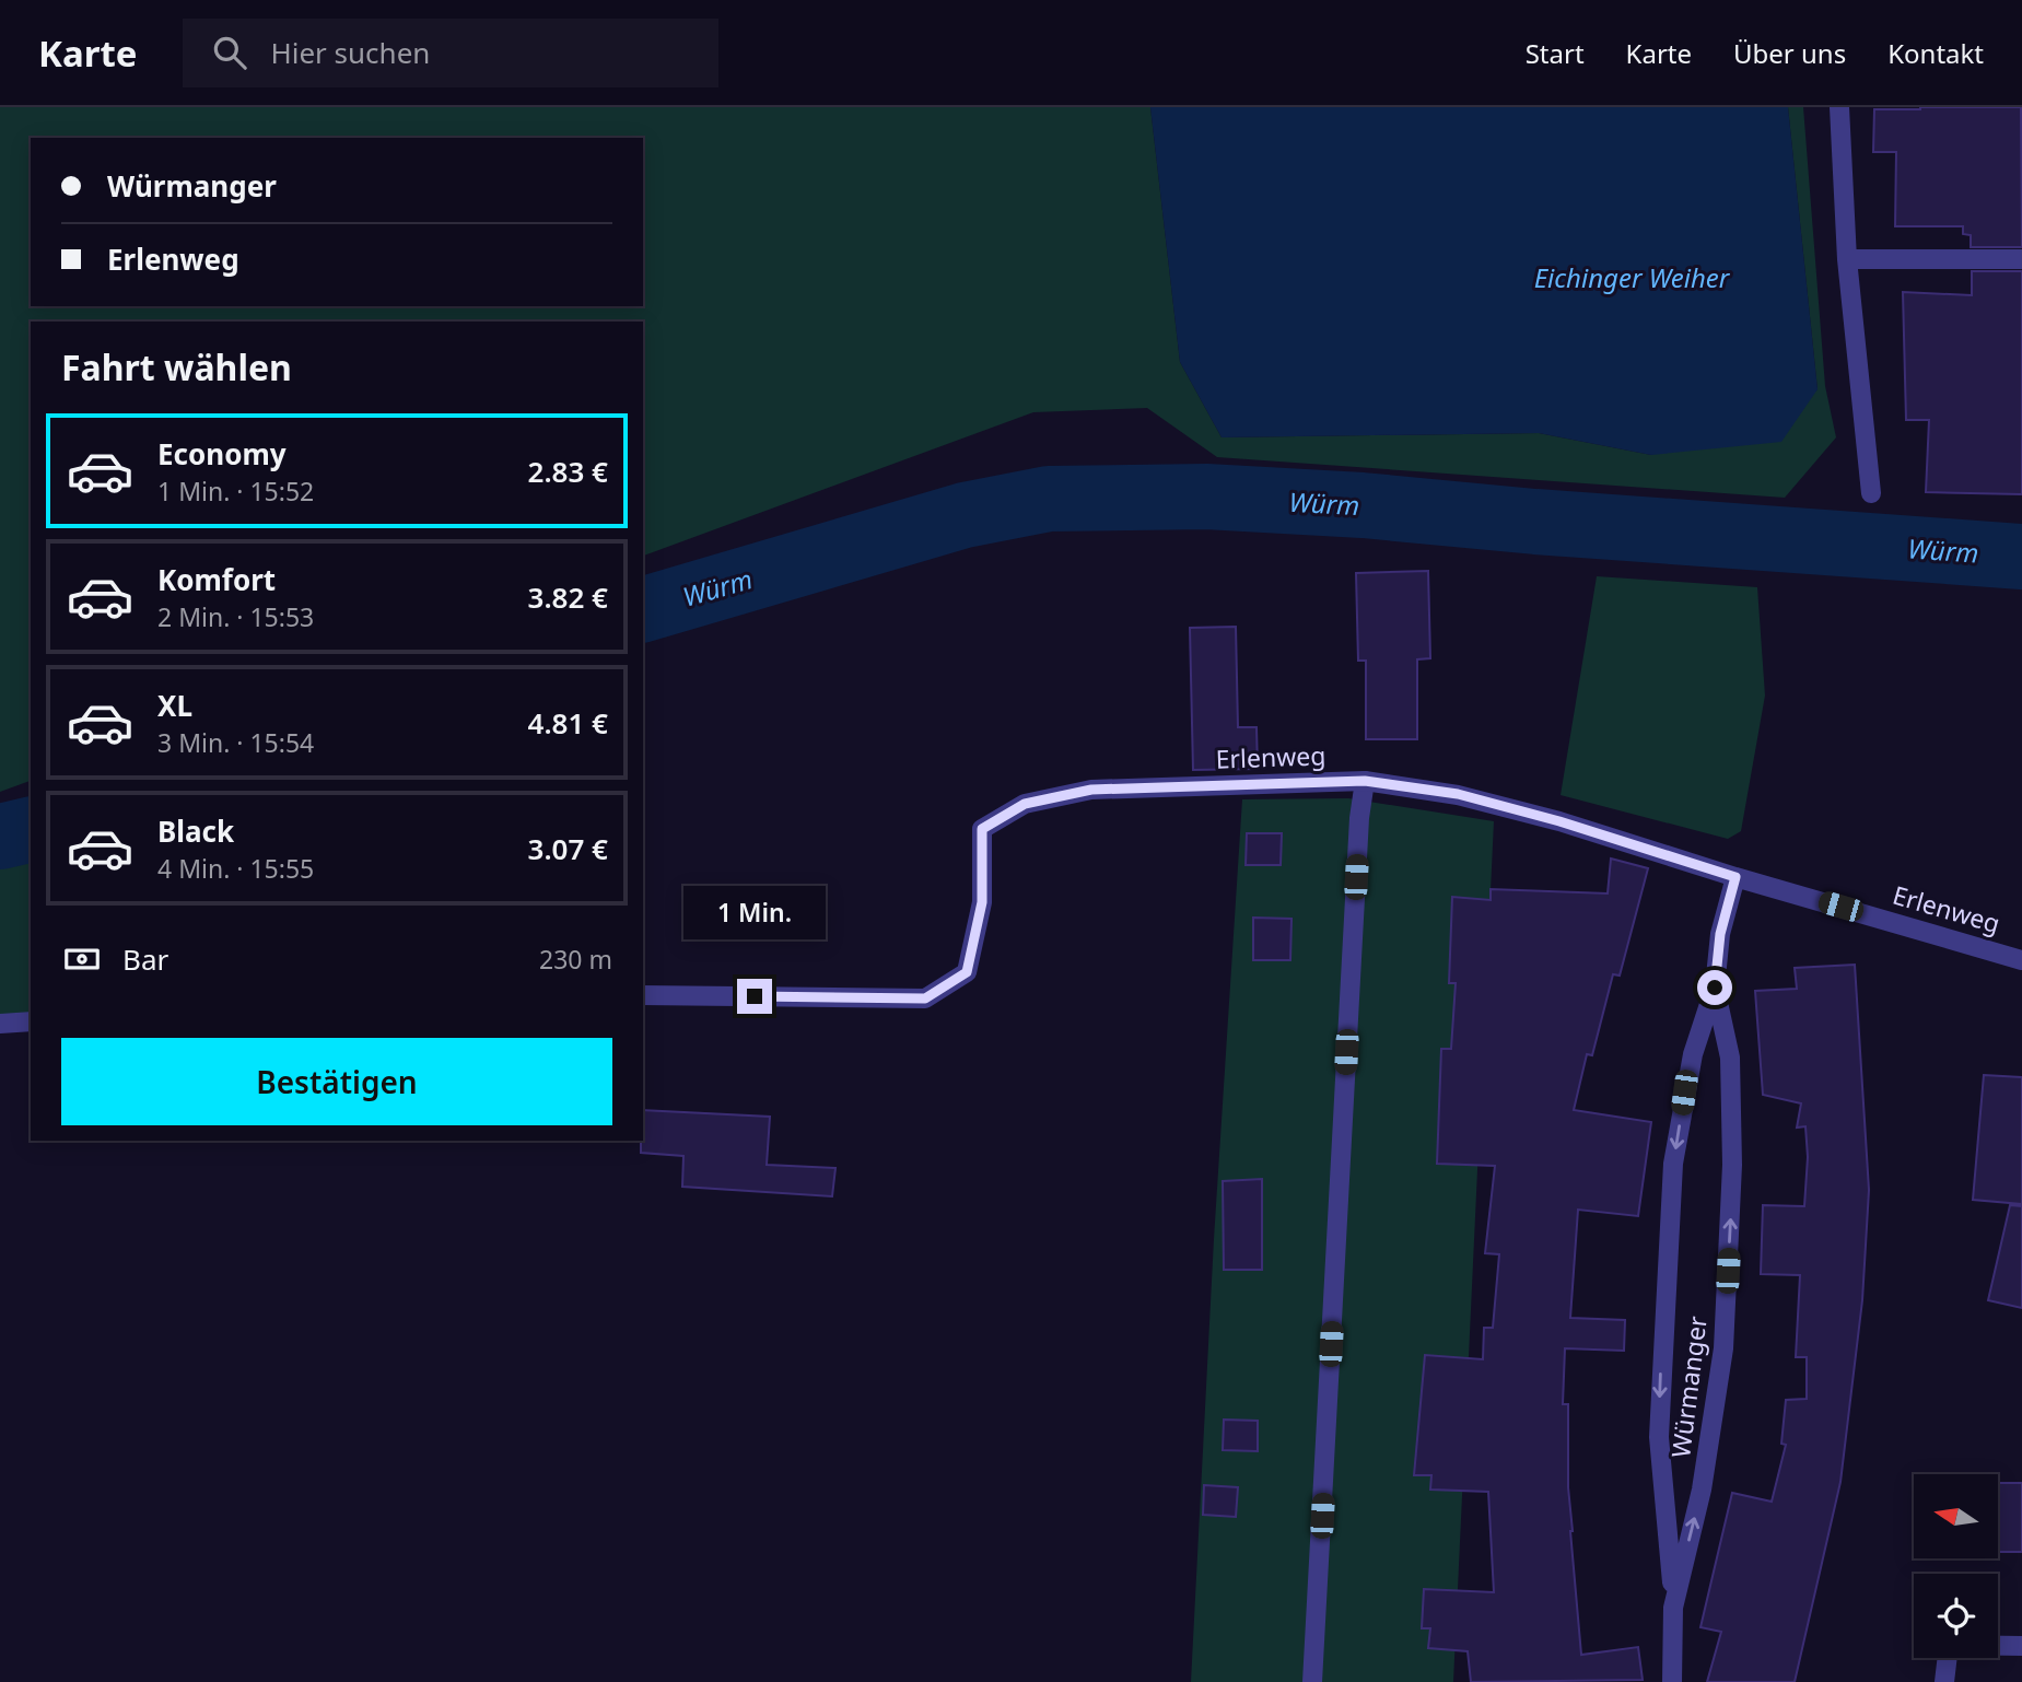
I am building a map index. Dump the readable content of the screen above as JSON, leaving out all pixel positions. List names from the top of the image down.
{
  "streets": {
    "street": ["Erlenweg", "Würmanger"]
  },
  "crossings": [
    ["Erlenweg", "Würmanger"]
  ],
  "water": ["Eichinger Weiher", "Würm"],
  "north": "left",
  "page": {
    "header": "Karte",
    "search": "Hier suchen",
    "nav": [
      "Start",
      "Karte",
      "Über uns",
      "Kontakt"
    ],
    "banner": ["Würmanger", "Erlenweg"],
    "heading": "Fahrt wählen",
    "list": [
      {
        "name": "Economy",
        "note": "1 Min. · 15:52",
        "value": "2.83 €"
      },
      {
        "name": "Komfort",
        "note": "2 Min. · 15:53",
        "value": "3.82 €"
      },
      {
        "name": "XL",
        "note": "3 Min. · 15:54",
        "value": "4.81 €"
      },
      {
        "name": "Black",
        "note": "4 Min. · 15:55",
        "value": "3.07 €"
      }
    ],
    "bubble": "1 Min.",
    "pay": ["Bar", "230 m"],
    "buttons": "Bestätigen"
  }
}
